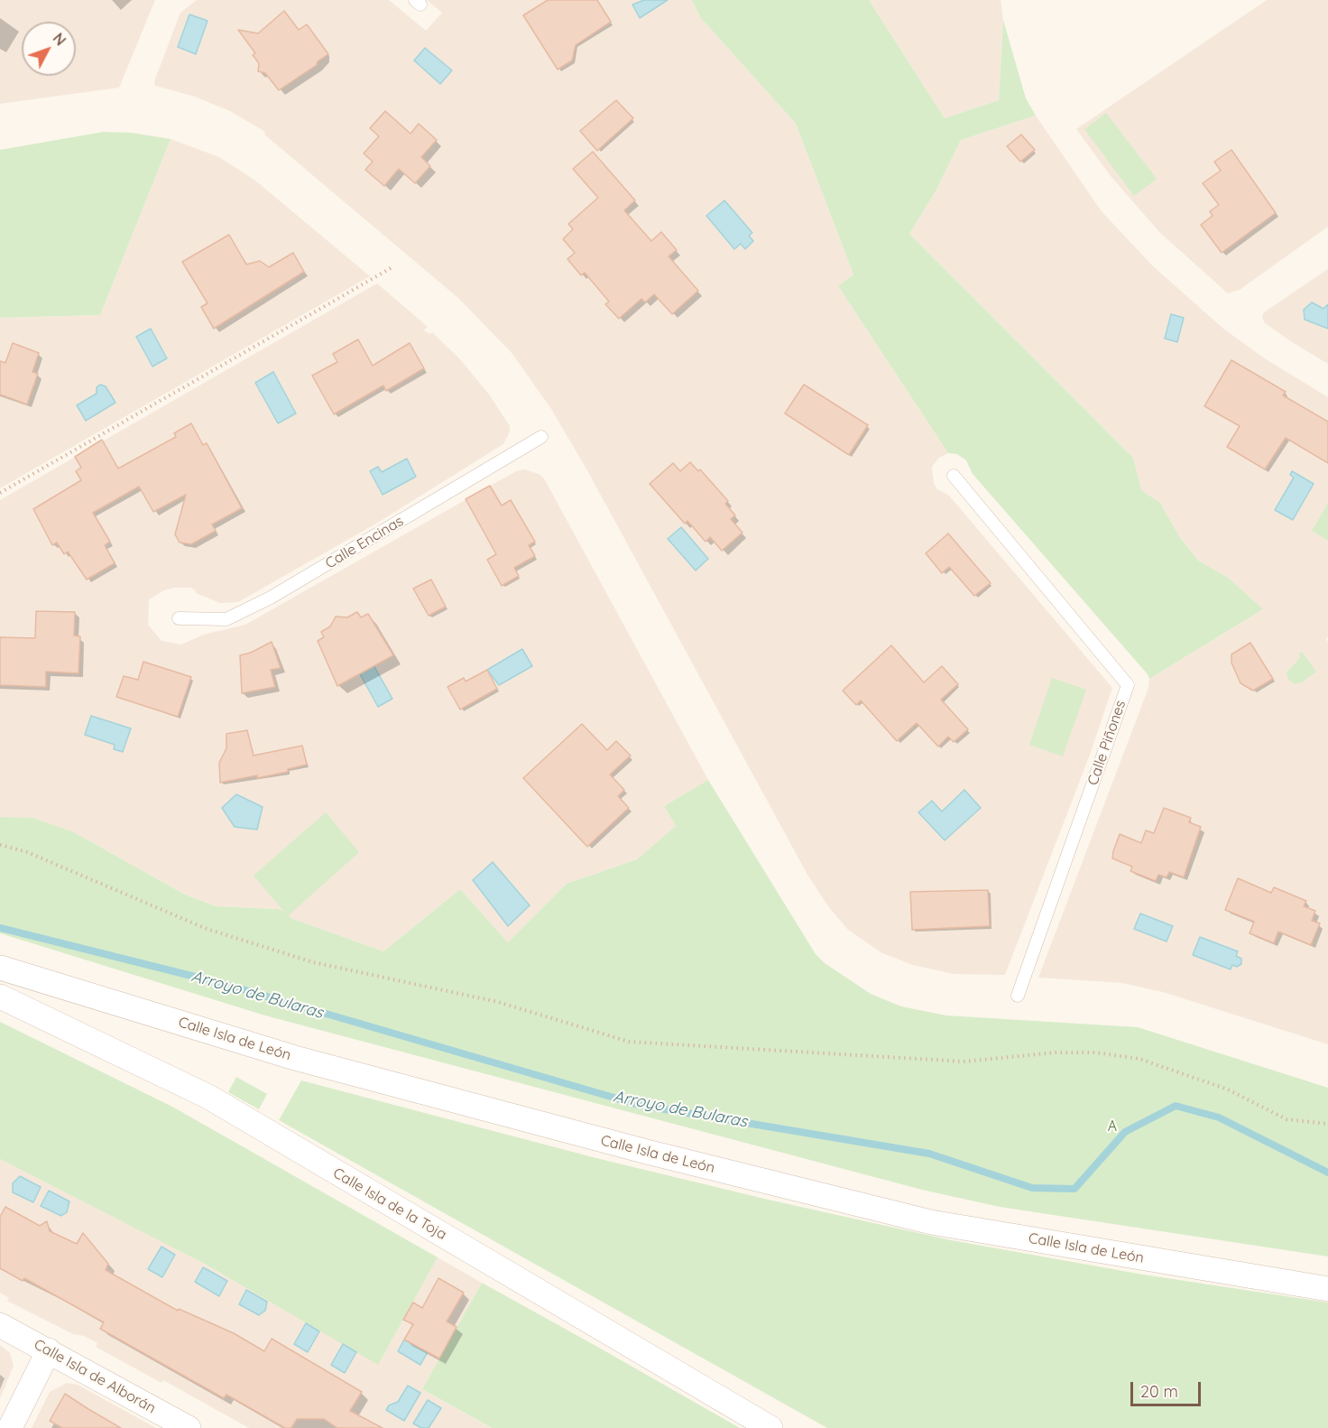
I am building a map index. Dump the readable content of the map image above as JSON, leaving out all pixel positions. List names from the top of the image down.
{
  "streets": {
    "street": ["Calle Isla de León", "Calle Isla de la Toja", "Calle Isla de Alborán"],
    "lane": ["Calle Encinas", "Calle Piñones"]
  },
  "water": ["Arroyo de Bularas"],
  "parks": ["A"],
  "scale_bar": "20 m",
  "north": "top right"
}
